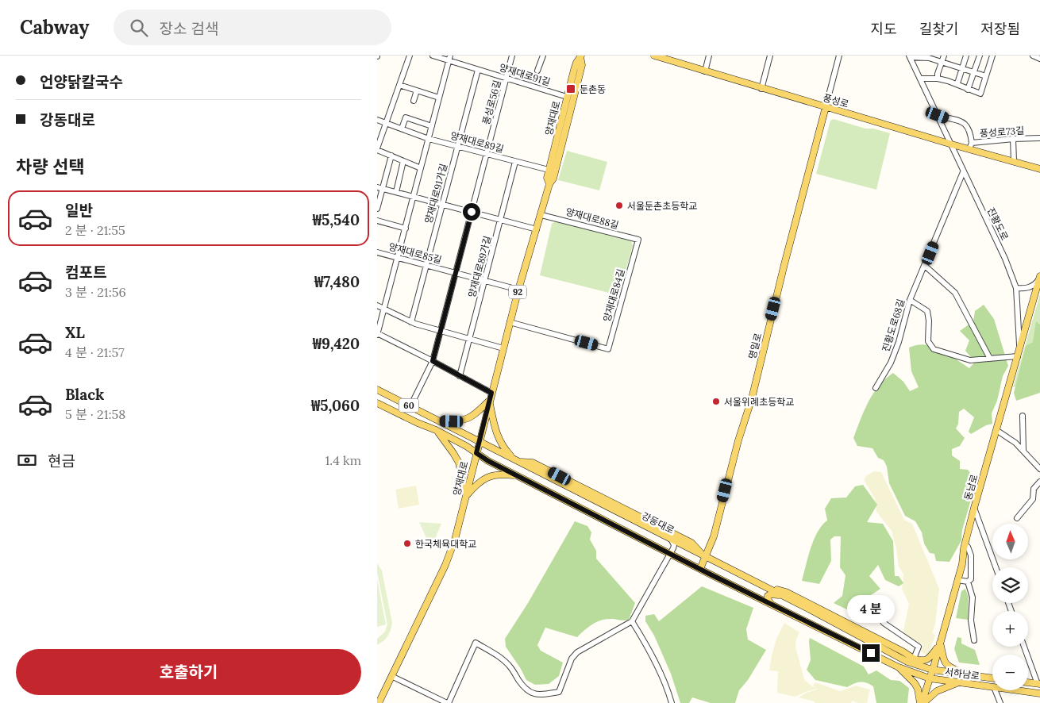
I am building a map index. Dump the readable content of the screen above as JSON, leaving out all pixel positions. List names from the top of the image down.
{
  "streets": {
    "main road": [
      "풍성로",
      "양재대로",
      "92",
      "명일로",
      "60",
      "동남로",
      "강동대로",
      "서하남로"
    ],
    "street": [
      "양재대로91길",
      "풍성로56길",
      "풍성로73길",
      "양재대로89길",
      "양재대로91가길",
      "양재대로88길",
      "진황도로",
      "양재대로85길",
      "양재대로89가길",
      "양재대로84길",
      "진황도로68길"
    ]
  },
  "crossings": [
    ["양재대로91길", "풍성로56길"],
    ["양재대로91길", "양재대로"],
    ["양재대로91길", "양재대로91가길"],
    ["풍성로", "풍성로73길"],
    ["풍성로", "진황도로"],
    ["풍성로", "명일로"],
    ["풍성로56길", "양재대로89길"],
    ["풍성로56길", "양재대로85길"],
    ["풍성로56길", "강동대로"],
    ["양재대로", "양재대로89길"],
    ["양재대로", "양재대로88길"],
    ["양재대로", "양재대로85길"],
    ["양재대로", "92"],
    ["양재대로", "양재대로84길"],
    ["양재대로", "60"],
    ["양재대로", "강동대로"],
    ["양재대로89길", "양재대로91가길"],
    ["양재대로89길", "양재대로89가길"],
    ["양재대로91가길", "양재대로85길"],
    ["양재대로88길", "양재대로84길"],
    ["진황도로", "진황도로68길"],
    ["진황도로", "동남로"],
    ["양재대로85길", "양재대로89가길"],
    ["명일로", "60"],
    ["명일로", "강동대로"],
    ["60", "동남로"],
    ["60", "서하남로"],
    ["동남로", "강동대로"],
    ["동남로", "서하남로"],
    ["강동대로", "서하남로"]
  ],
  "places": {
    "transit": ["둔촌동"],
    "other": ["서울둔촌초등학교", "서울위례초등학교", "한국체육대학교"]
  },
  "north": "top",
  "page": {
    "header": "Cabway",
    "search": "장소 검색",
    "nav": ["지도", "길찾기", "저장됨"],
    "banner": ["언양닭칼국수", "강동대로"],
    "heading": "차량 선택",
    "list": [
      {
        "name": "일반",
        "note": "2 분 · 21:55",
        "value": "₩5,540"
      },
      {
        "name": "컴포트",
        "note": "3 분 · 21:56",
        "value": "₩7,480"
      },
      {
        "name": "XL",
        "note": "4 분 · 21:57",
        "value": "₩9,420"
      },
      {
        "name": "Black",
        "note": "5 분 · 21:58",
        "value": "₩5,060"
      }
    ],
    "pay": ["현금", "1.4 km"],
    "map_buttons": ["+", "−"],
    "bubble": "4 분",
    "buttons": "호출하기"
  }
}
